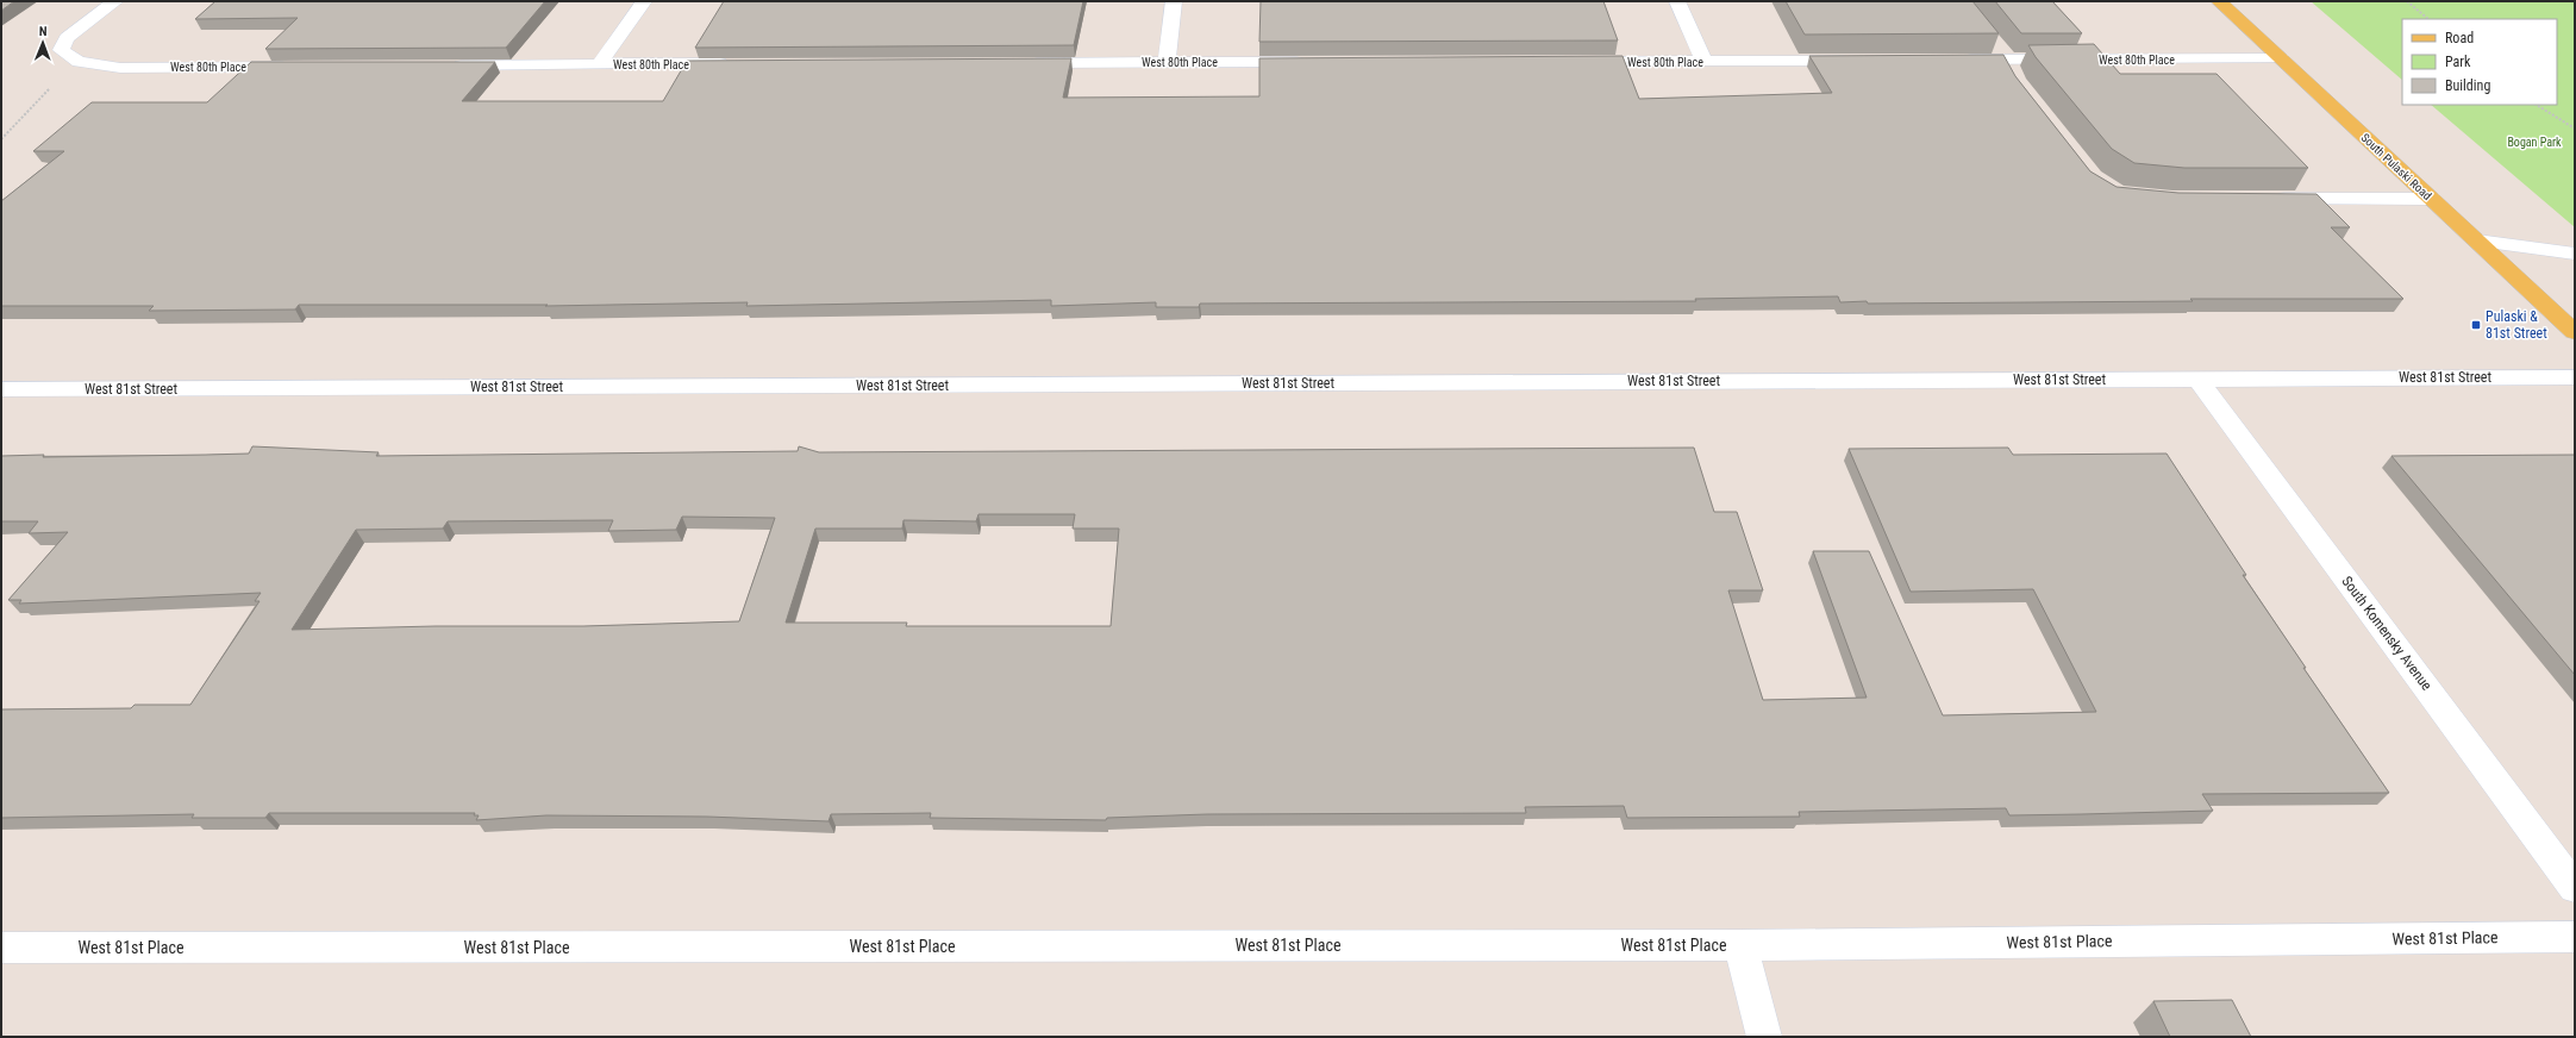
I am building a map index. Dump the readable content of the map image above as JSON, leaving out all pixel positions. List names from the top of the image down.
{
  "streets": {
    "main road": ["South Pulaski Road"],
    "street": [
      "West 80th Place",
      "West 81st Street",
      "South Komensky Avenue",
      "West 81st Place"
    ]
  },
  "crossings": [
    ["West 80th Place", "South Pulaski Road"],
    ["West 81st Street", "South Komensky Avenue"]
  ],
  "parks": ["Bogan Park"],
  "places": {
    "transit": ["Pulaski & 81st Street"]
  },
  "legend": ["Road", "Park", "Building"],
  "north": "top"
}
